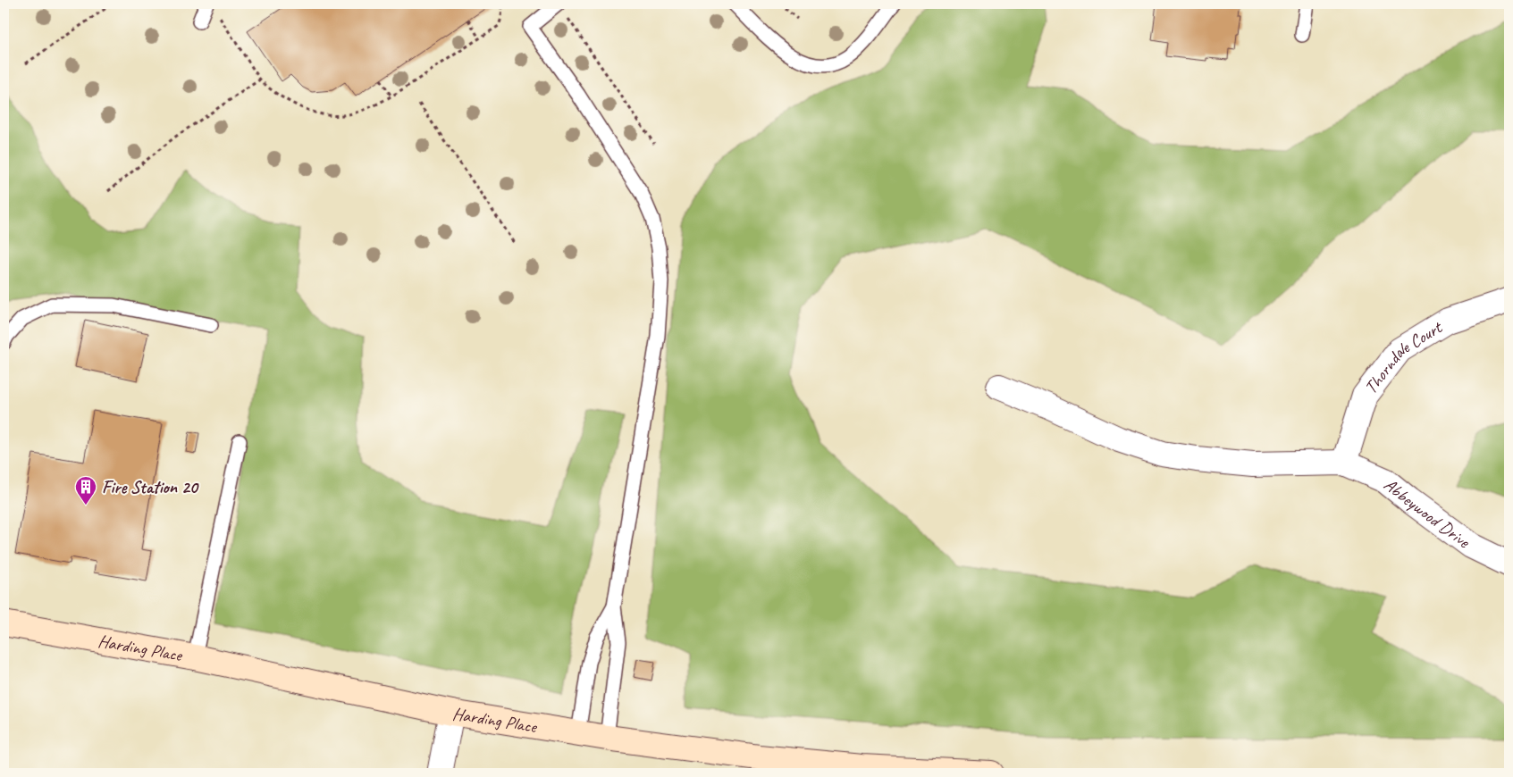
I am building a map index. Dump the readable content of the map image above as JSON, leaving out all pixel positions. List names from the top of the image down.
{
  "streets": {
    "main road": ["Harding Place"],
    "street": ["Thorndale Court", "Abbeywood Drive"]
  },
  "crossings": [
    ["Thorndale Court", "Abbeywood Drive"]
  ],
  "places": {
    "building": ["Fire Station 20"]
  }
}
